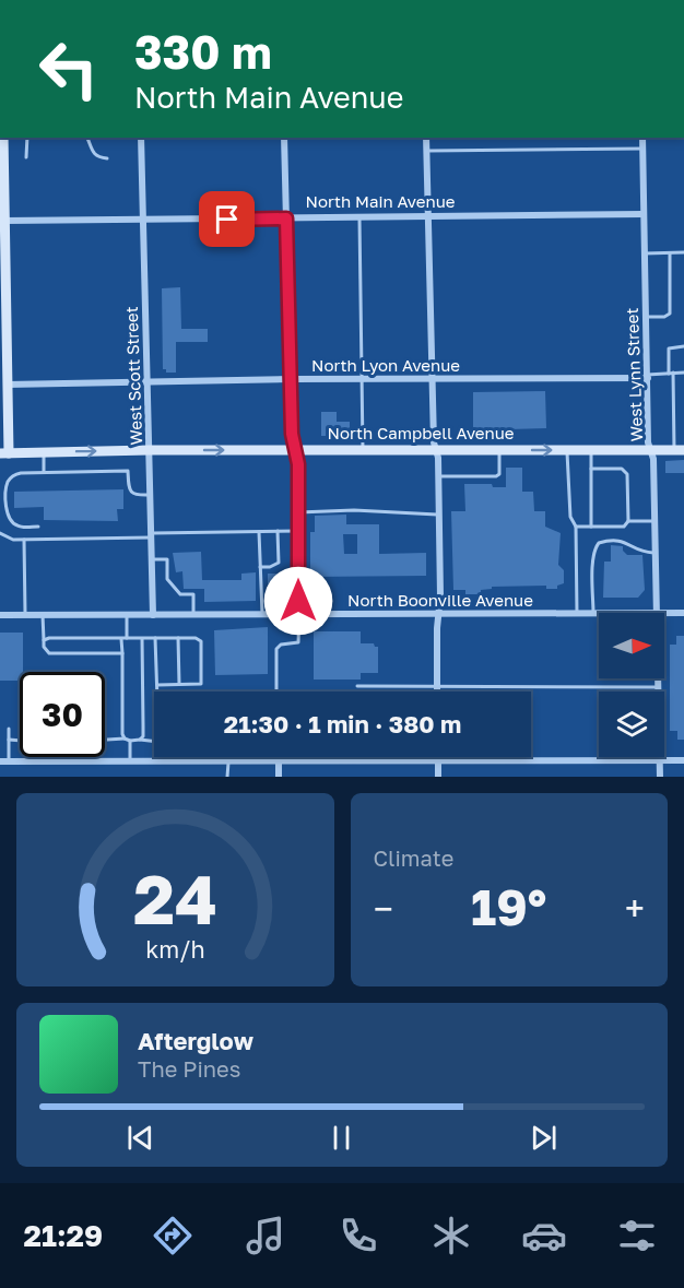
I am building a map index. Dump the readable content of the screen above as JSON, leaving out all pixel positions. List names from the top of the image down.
{
  "streets": {
    "main road": ["North Campbell Avenue"],
    "street": [
      "North Main Avenue",
      "North Lyon Avenue",
      "West Lynn Street",
      "West Scott Street",
      "North Boonville Avenue"
    ]
  },
  "crossings": [
    ["North Main Avenue", "West Lynn Street"],
    ["North Main Avenue", "West Scott Street"],
    ["North Lyon Avenue", "West Lynn Street"],
    ["North Lyon Avenue", "West Scott Street"],
    ["West Lynn Street", "North Campbell Avenue"],
    ["West Scott Street", "North Campbell Avenue"],
    ["West Scott Street", "North Boonville Avenue"]
  ],
  "one_way": ["North Campbell Avenue"],
  "north": "right",
  "page": {
    "turn": ["330 m", "North Main Avenue"],
    "limit": "30",
    "trip": "21:30 · 1 min · 380 m",
    "tile": "Climate",
    "heat": ["−", "19°", "+"],
    "song": ["Afterglow", "The Pines"],
    "tabs": "21:29",
    "gauge": ["24", "km/h"]
  }
}
